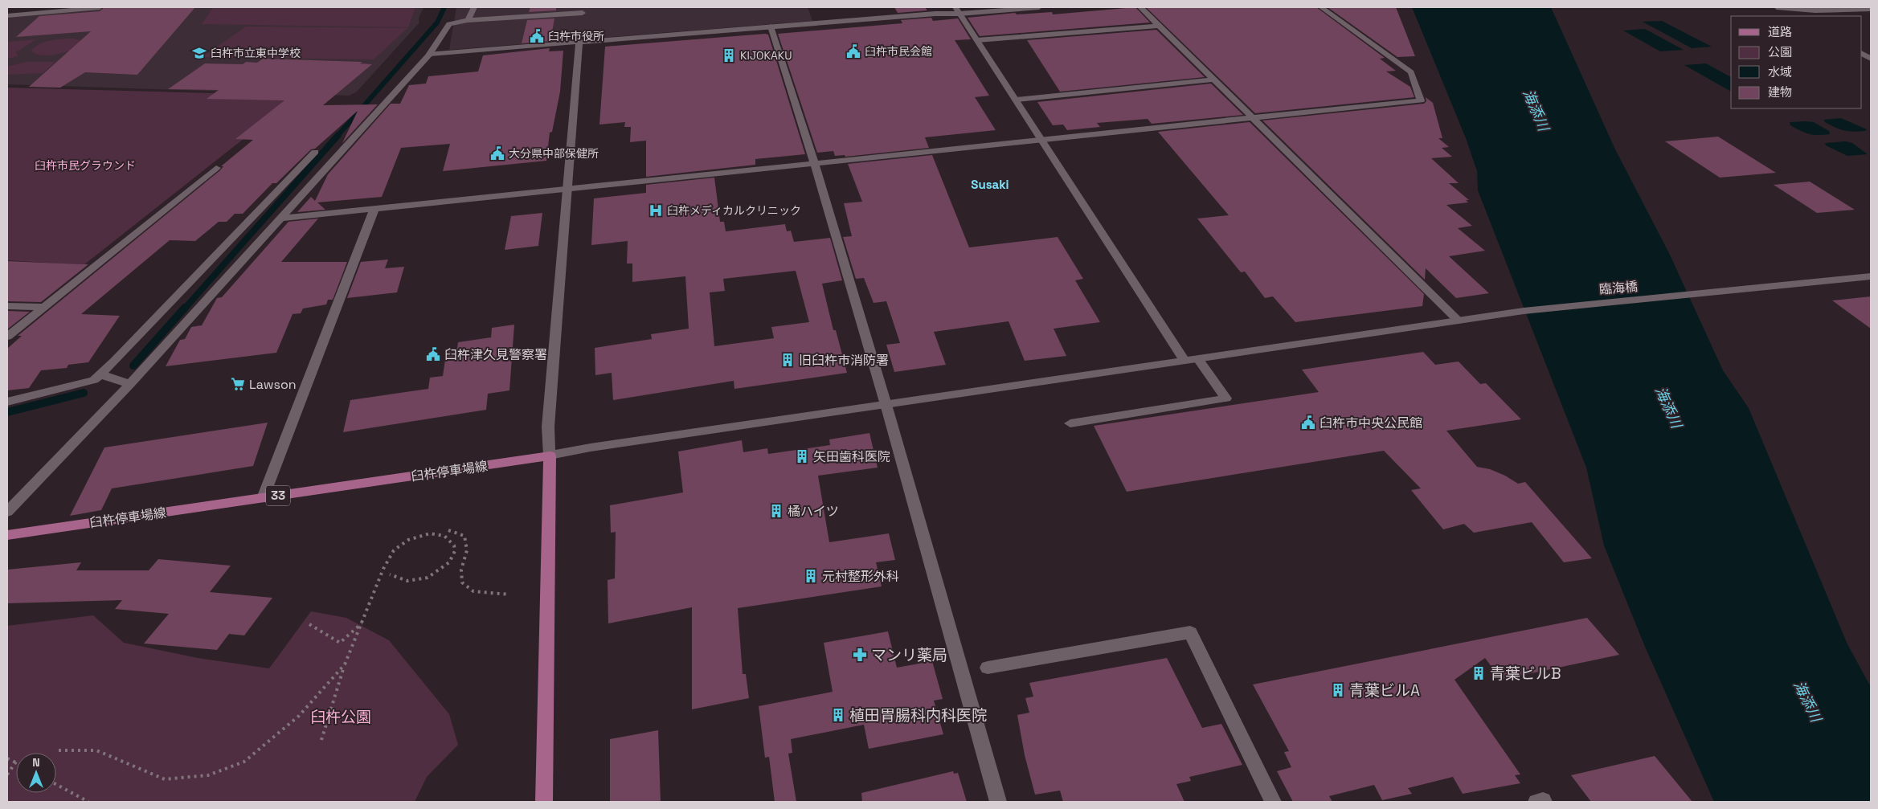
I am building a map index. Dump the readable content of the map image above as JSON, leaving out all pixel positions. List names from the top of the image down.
{
  "streets": {
    "main road": ["臼杵停車場線", "33"],
    "street": ["臨海橋"]
  },
  "crossings": [
    ["臨海橋", "臼杵停車場線"]
  ],
  "districts": ["Susaki"],
  "water": ["海添川"],
  "parks": ["臼杵市民グラウンド", "臼杵公園"],
  "places": {
    "public building": [
      "臼杵市役所",
      "臼杵市民会館",
      "大分県中部保健所",
      "臼杵津久見警察署",
      "臼杵市中央公民館"
    ],
    "school or university": ["臼杵市立東中学校"],
    "building": [
      "KIJOKAKU",
      "旧臼杵市消防署",
      "矢田歯科医院",
      "橘ハイツ",
      "元村整形外科",
      "青葉ビルB",
      "青葉ビルA",
      "植田胃腸科内科医院"
    ],
    "hospital": ["臼杵メディカルクリニック"],
    "supermarket": ["Lawson"],
    "pharmacy": ["マンリ薬局"]
  },
  "legend": [
    "道路",
    "公園",
    "水域",
    "建物"
  ],
  "north": "top"
}
